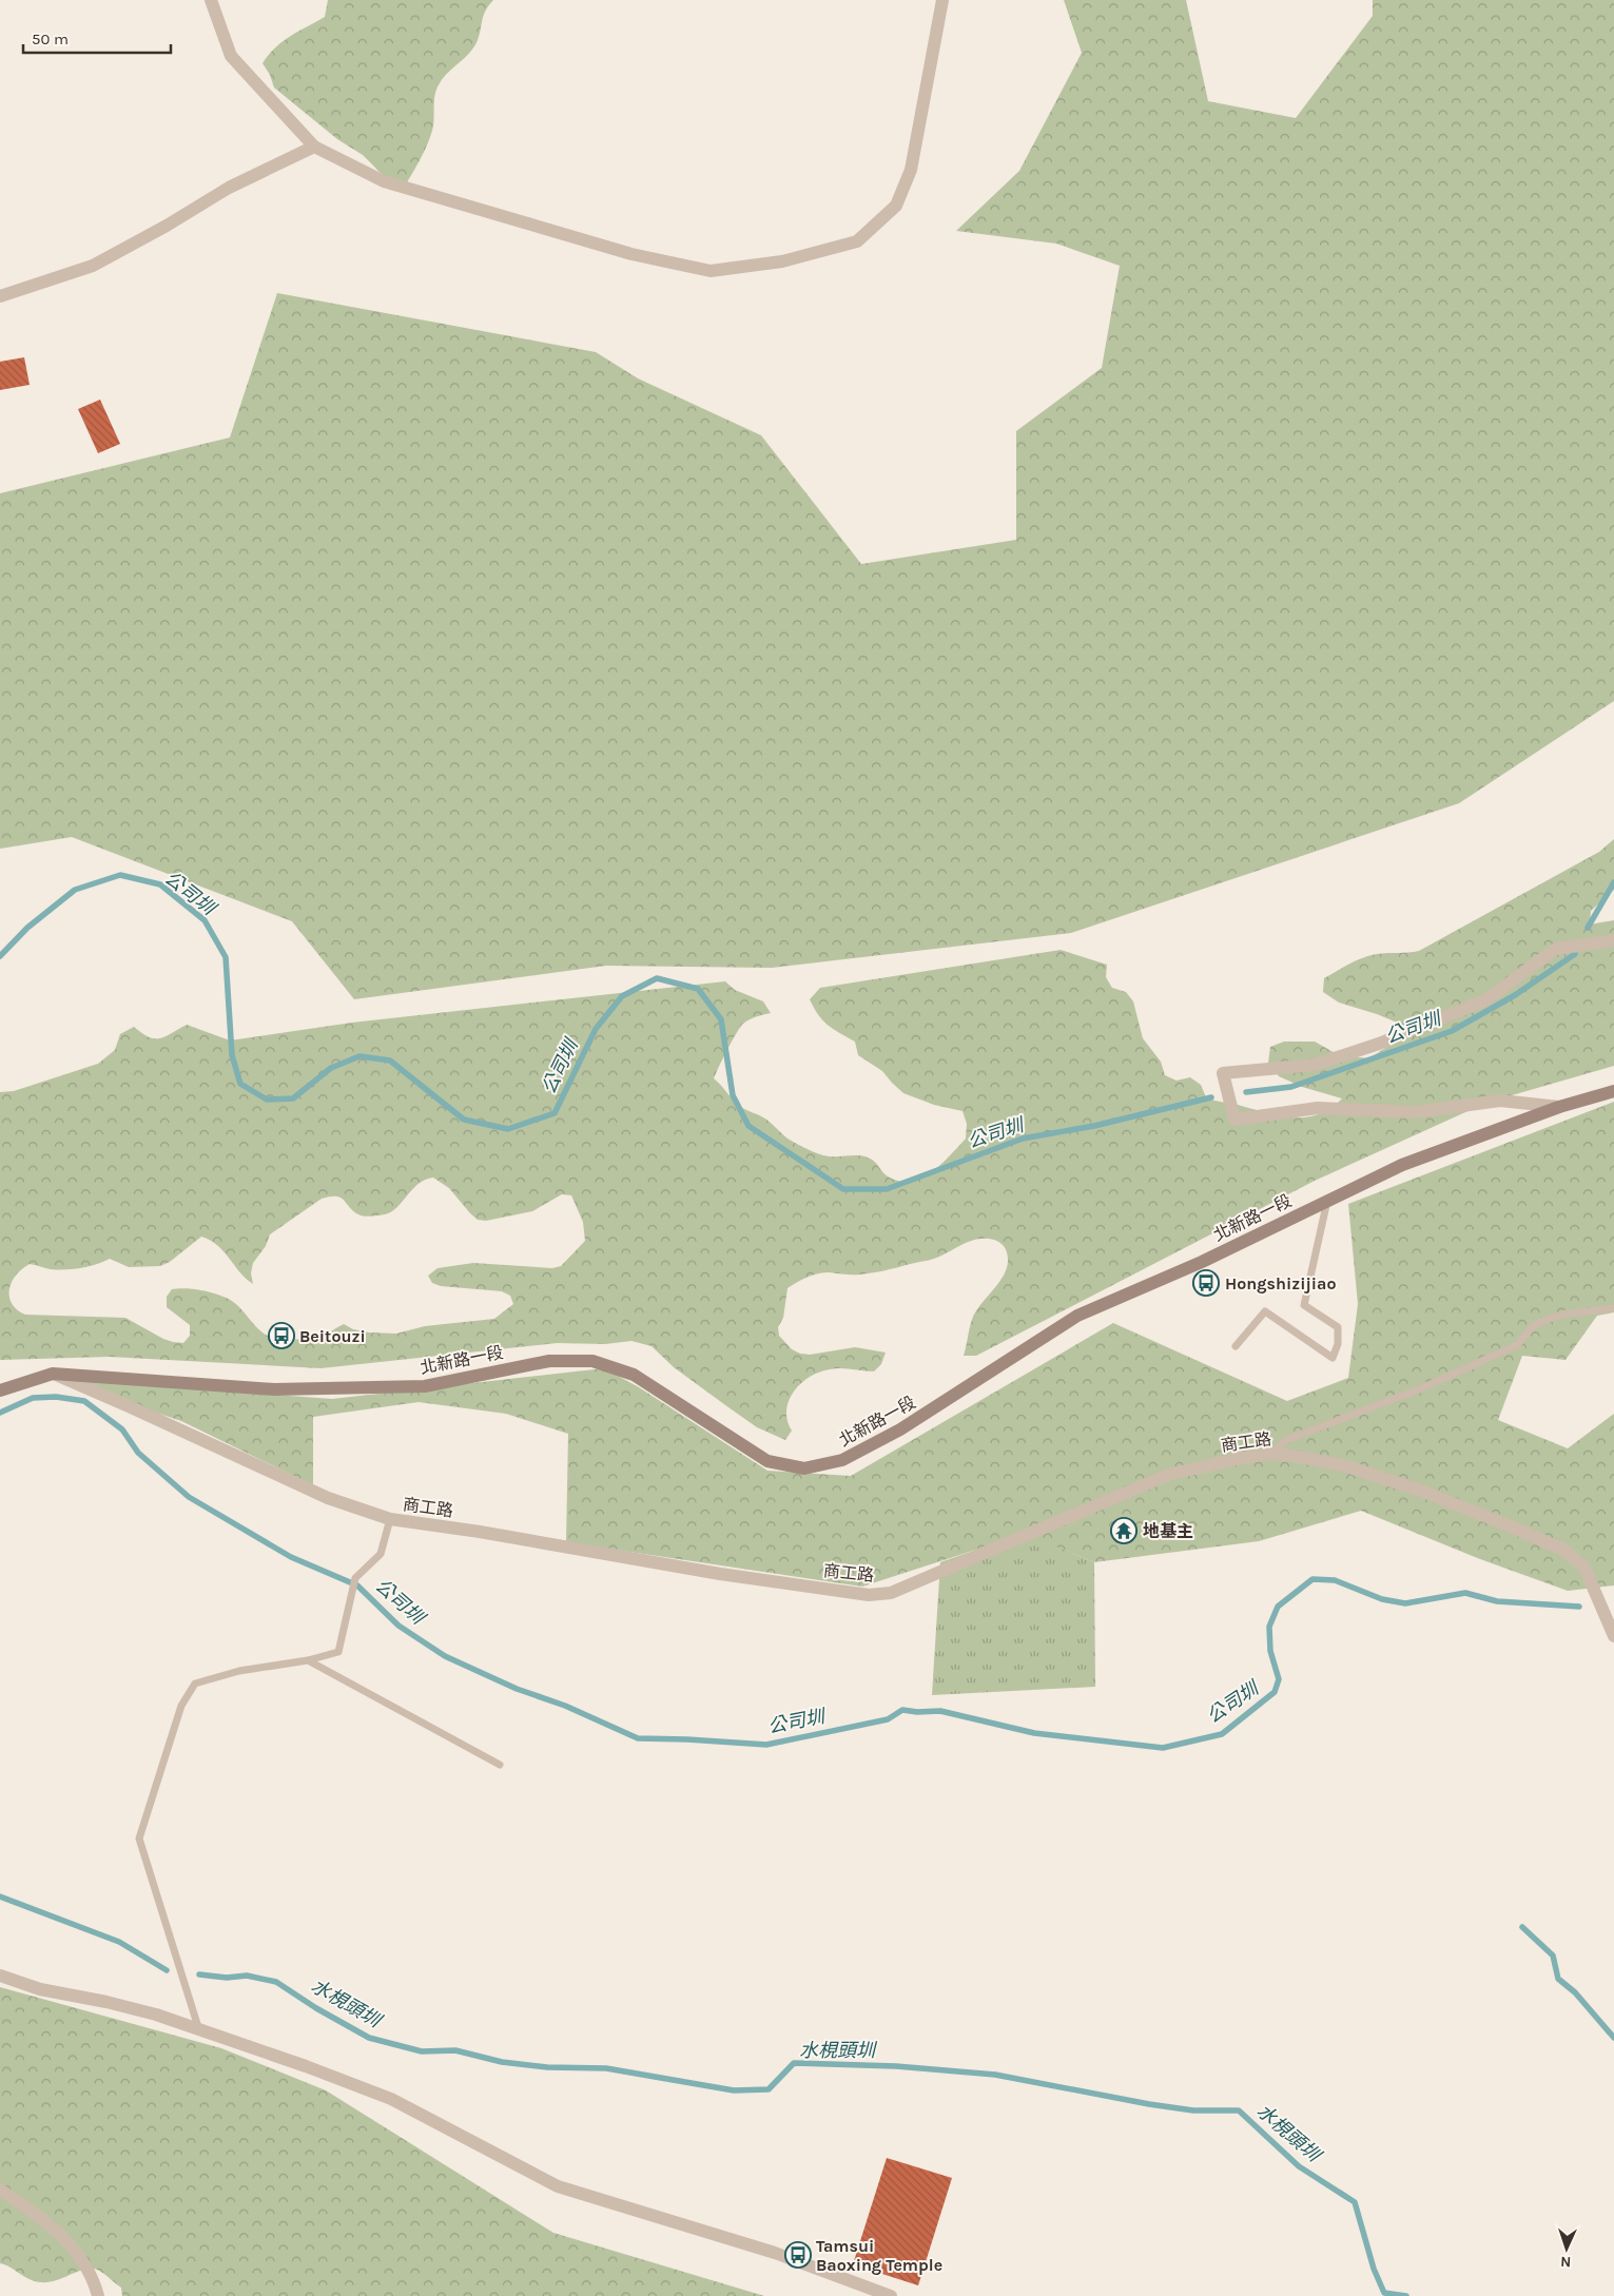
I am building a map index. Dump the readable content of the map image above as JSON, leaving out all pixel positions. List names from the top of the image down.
{
  "streets": {
    "main road": ["北新路一段"],
    "street": ["商工路"]
  },
  "crossings": [
    ["北新路一段", "商工路"]
  ],
  "water": ["公司圳", "水梘頭圳"],
  "places": {
    "bus stop": ["Hongshizijiao", "Beitouzi", "Tamsui Baoxing Temple"],
    "temple": ["地基主"]
  },
  "scale_bar": "50 m",
  "north": "bottom"
}
